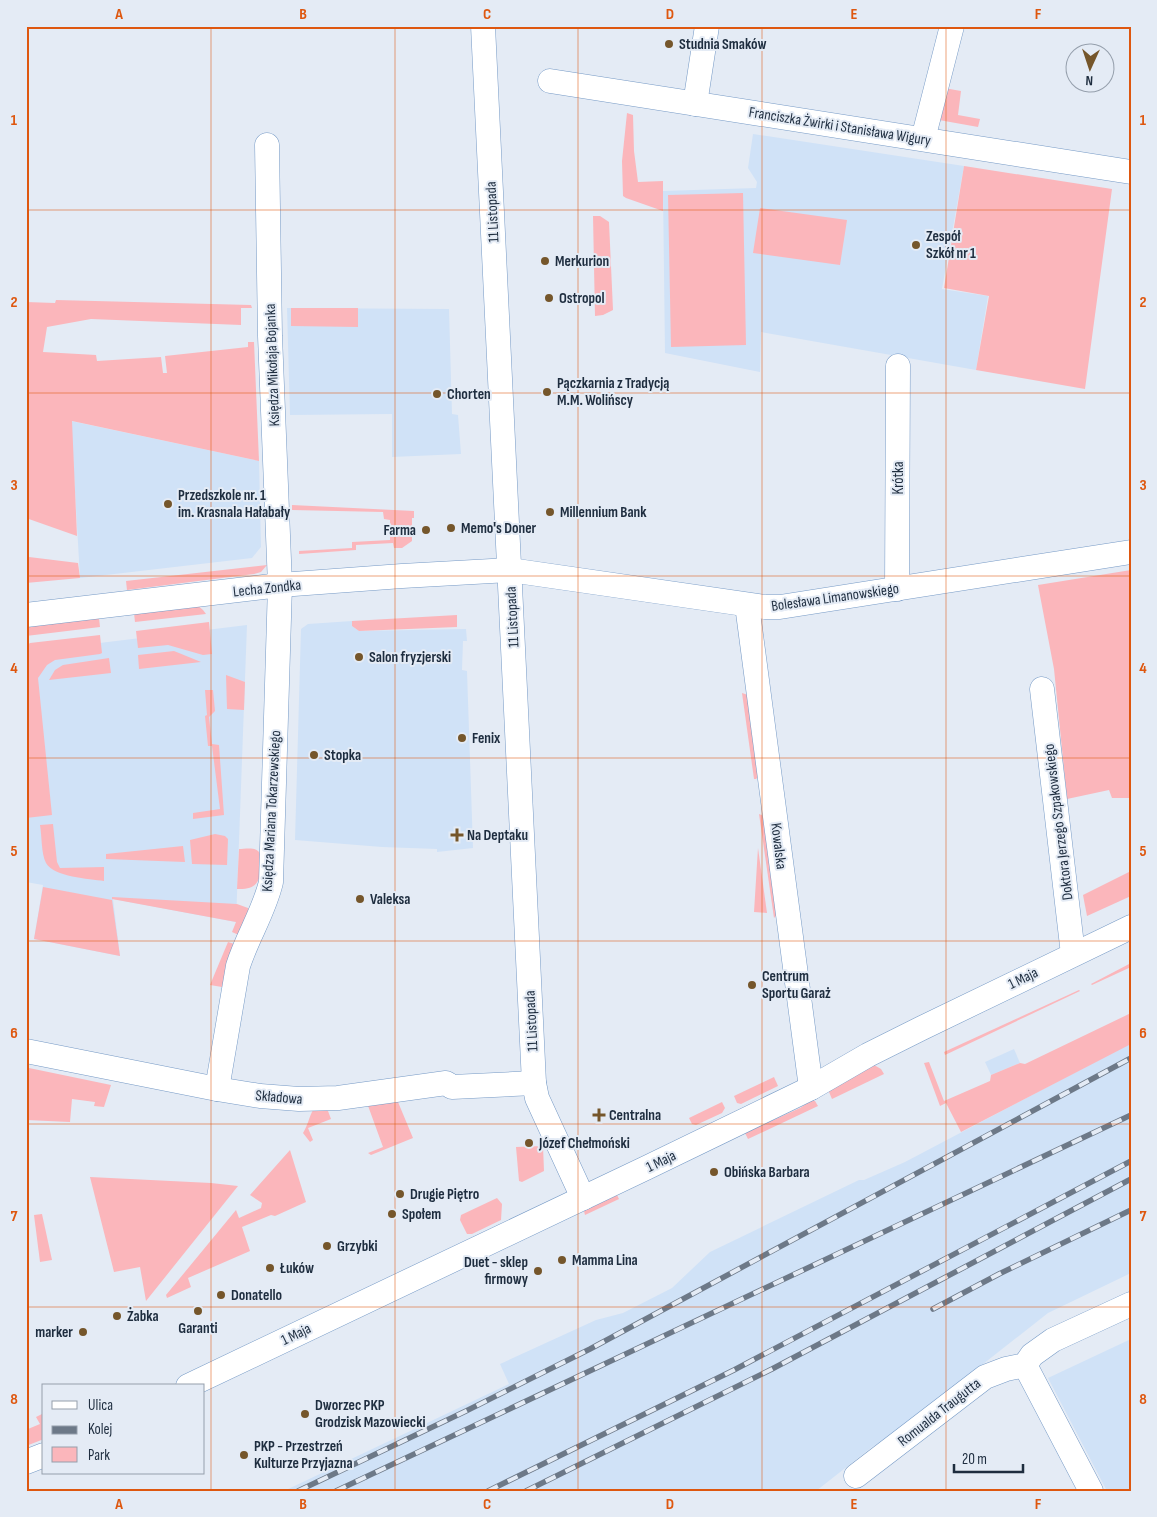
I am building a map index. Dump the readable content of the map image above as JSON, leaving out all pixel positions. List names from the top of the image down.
{
  "streets": {
    "street": [
      "Franciszka Żwirki i Stanisława Wigury",
      "11 Listopada",
      "Księdza Mikołaja Bojanka",
      "Krótka",
      "Lecha Zondka",
      "Bolesława Limanowskiego",
      "Księdza Mariana Tokarzewskiego",
      "Doktora Jerzego Szpakowskiego",
      "Kowalska",
      "1 Maja",
      "Składowa",
      "Romualda Traugutta"
    ]
  },
  "crossings": [
    ["11 Listopada", "Lecha Zondka"],
    ["11 Listopada", "Bolesława Limanowskiego"],
    ["11 Listopada", "1 Maja"],
    ["11 Listopada", "Składowa"],
    ["Księdza Mikołaja Bojanka", "Lecha Zondka"],
    ["Księdza Mikołaja Bojanka", "Księdza Mariana Tokarzewskiego"],
    ["Krótka", "Bolesława Limanowskiego"],
    ["Lecha Zondka", "Bolesława Limanowskiego"],
    ["Lecha Zondka", "Księdza Mariana Tokarzewskiego"],
    ["Bolesława Limanowskiego", "Kowalska"],
    ["Księdza Mariana Tokarzewskiego", "Składowa"],
    ["Doktora Jerzego Szpakowskiego", "1 Maja"],
    ["Kowalska", "1 Maja"]
  ],
  "places": {
    "other": [
      "Studnia Smaków",
      "Zespół Szkół nr 1",
      "Merkurion",
      "Ostropol",
      "Pączkarnia z Tradycją M.M. Wolińscy",
      "Chorten",
      "Przedszkole nr. 1 im. Krasnala Hałabały",
      "Millennium Bank",
      "Memo's Doner",
      "Farma",
      "Salon fryzjerski",
      "Fenix",
      "Stopka",
      "Valeksa",
      "Centrum Sportu Garaż",
      "Józef Chełmoński",
      "Obińska Barbara",
      "Drugie Piętro",
      "Społem",
      "Grzybki",
      "Mamma Lina",
      "Łuków",
      "Duet - sklep firmowy",
      "Donatello",
      "Garanti",
      "Żabka",
      "marker",
      "Dworzec PKP Grodzisk Mazowiecki",
      "PKP - Przestrzeń Kulturze Przyjazna"
    ],
    "health": ["Na Deptaku", "Centralna"]
  },
  "legend": ["Ulica", "Kolej", "Park"],
  "scale_bar": "20 m",
  "north": "bottom",
  "grid": {
    "columns": [
      "A",
      "B",
      "C",
      "D",
      "E",
      "F"
    ],
    "rows": [
      "1",
      "2",
      "3",
      "4",
      "5",
      "6",
      "7",
      "8"
    ]
  }
}
